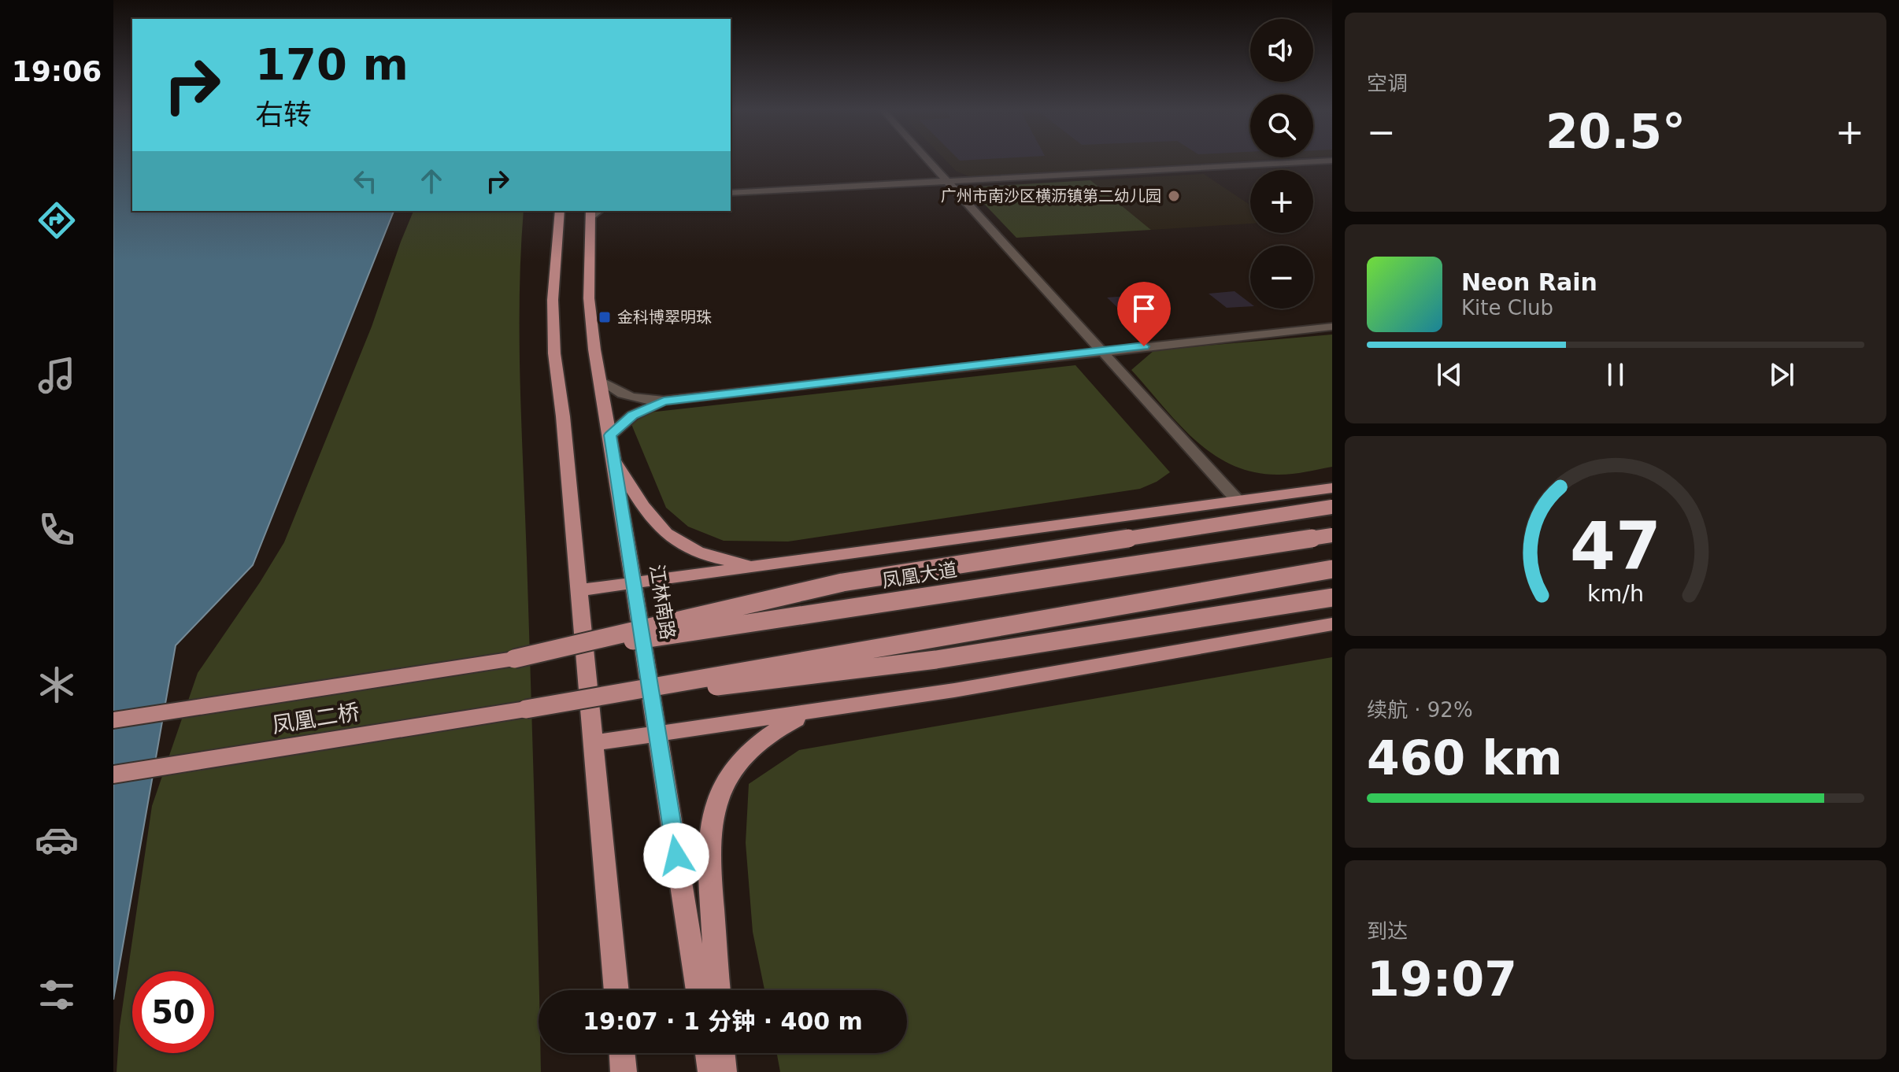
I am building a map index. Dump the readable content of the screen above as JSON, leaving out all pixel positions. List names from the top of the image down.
{
  "streets": {
    "main road": ["凤凰大道", "江林南路", "凤凰二桥"]
  },
  "crossings": [
    ["凤凰大道", "江林南路"],
    ["凤凰大道", "凤凰二桥"]
  ],
  "places": {
    "other": ["广州市南沙区横沥镇第二幼儿园"],
    "transit": ["金科博翠明珠"]
  },
  "page": {
    "tabs": "19:06",
    "tile": [
      "空调",
      ["续航 · 92%", "460 km"],
      ["到达", "19:07"]
    ],
    "map_buttons": ["+", "−"],
    "turn": ["170 m", "右转"],
    "heat": ["−", "20.5°", "+"],
    "song": ["Neon Rain", "Kite Club"],
    "limit": "50",
    "trip": "19:07 · 1 分钟 · 400 m",
    "gauge": ["47", "km/h"]
  }
}
